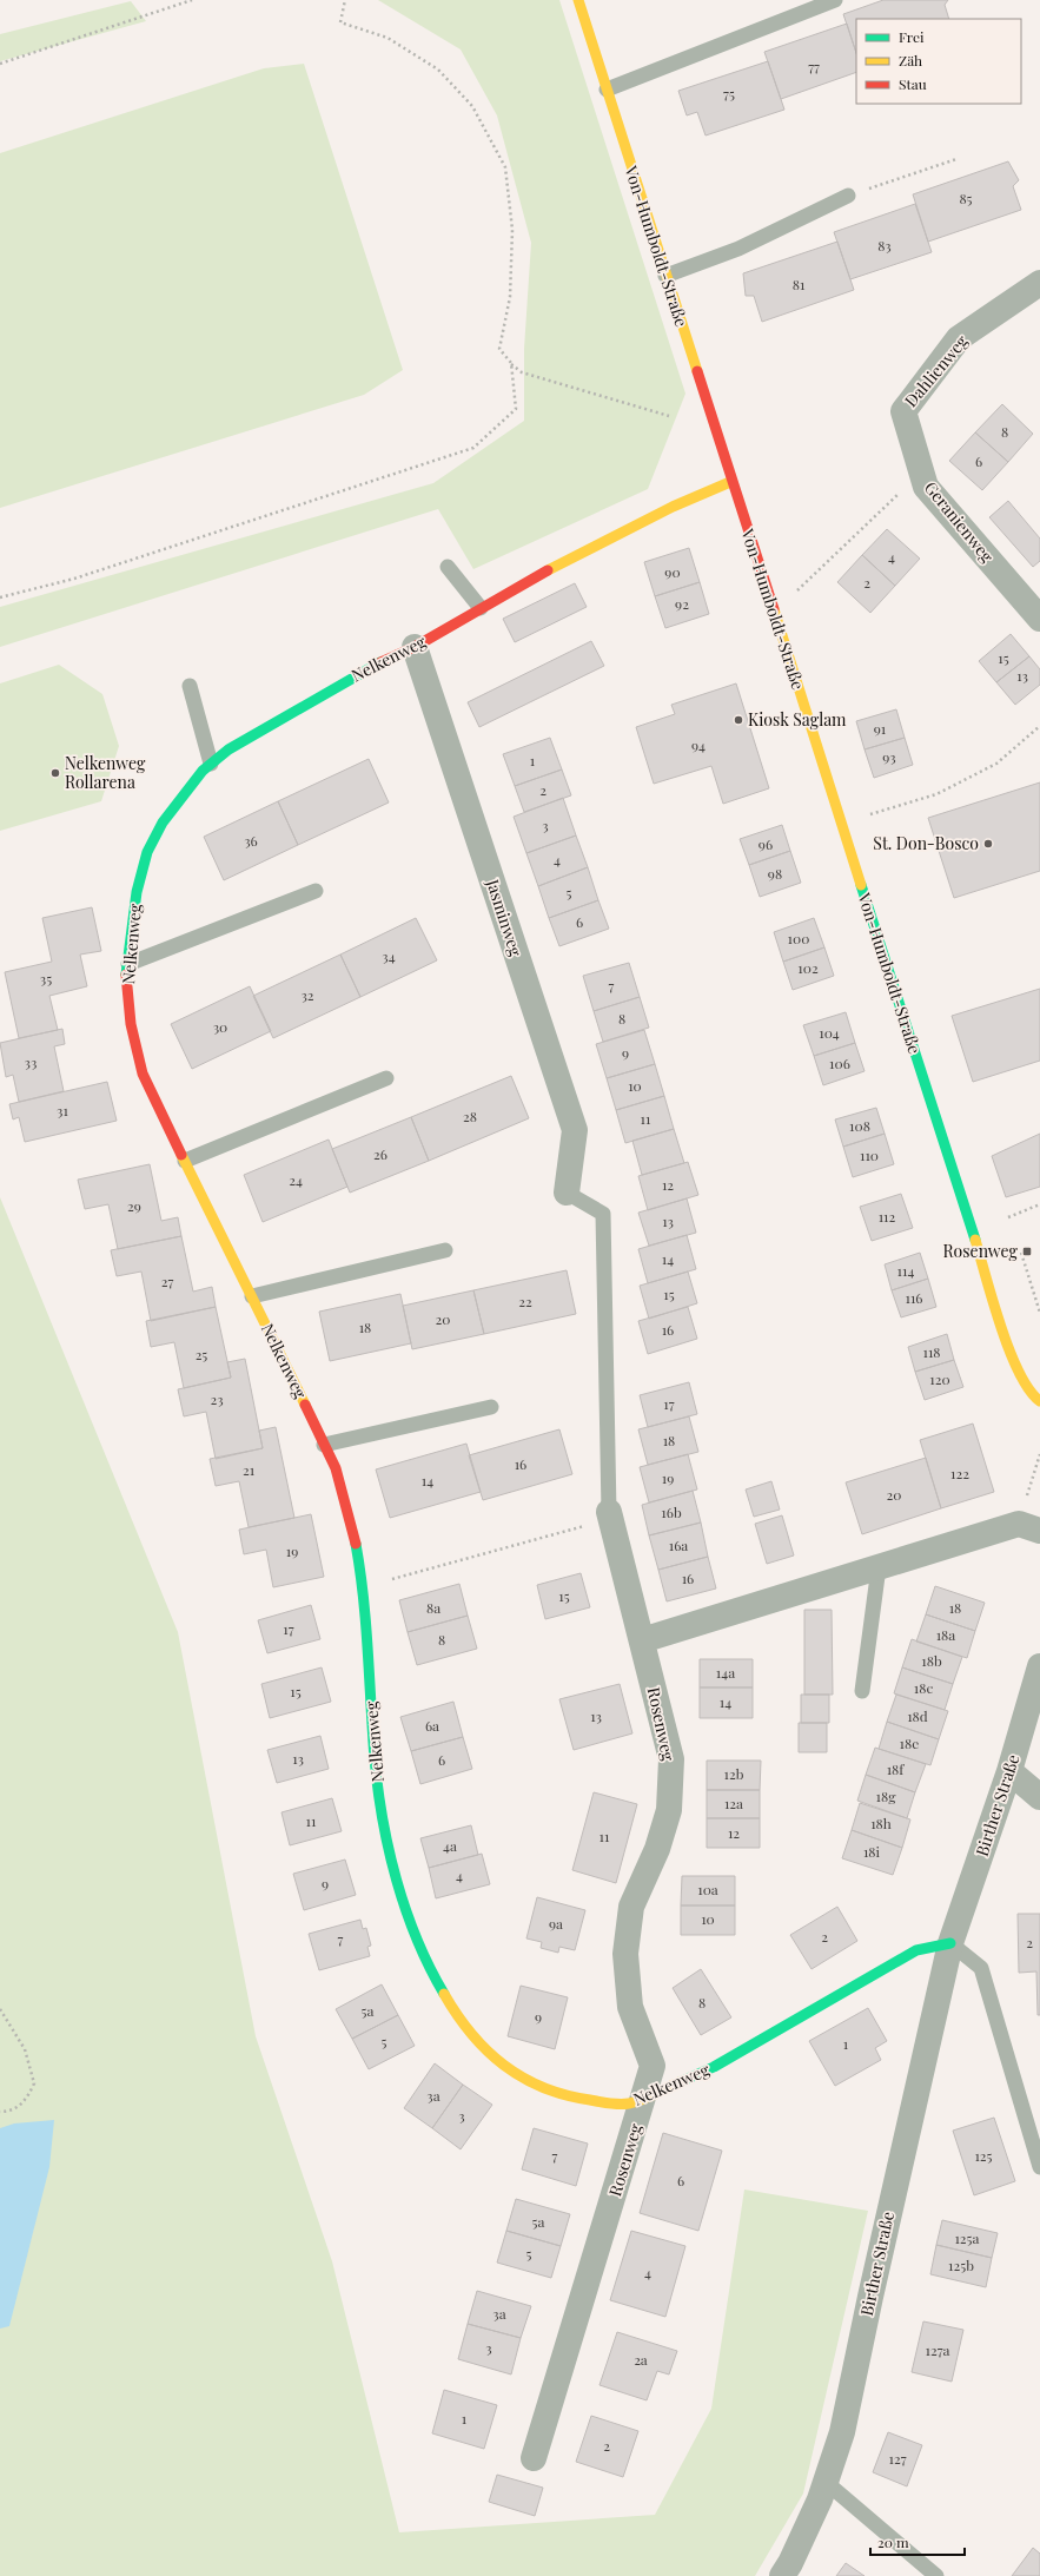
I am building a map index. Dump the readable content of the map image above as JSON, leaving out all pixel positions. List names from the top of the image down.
{
  "streets": {
    "street": [
      "Von-Humboldt-Straße",
      "Dahlienweg",
      "Geranienweg",
      "Nelkenweg",
      "Jasminweg",
      "Rosenweg",
      "Birther Straße"
    ]
  },
  "crossings": [
    ["Von-Humboldt-Straße", "Nelkenweg"],
    ["Dahlienweg", "Geranienweg"],
    ["Nelkenweg", "Jasminweg"],
    ["Nelkenweg", "Rosenweg"],
    ["Nelkenweg", "Birther Straße"]
  ],
  "places": {
    "other": ["Kiosk Saglam", "Nelkenweg Rollarena", "St. Don-Bosco"],
    "transit": ["Rosenweg"]
  },
  "house_numbers": [
    "77",
    "75",
    "85",
    "83",
    "81",
    "8",
    "6",
    "4",
    "90",
    "2",
    "92",
    "15",
    "13",
    "91",
    "94",
    "93",
    "1",
    "2",
    "3",
    "36",
    "96",
    "4",
    "98",
    "5",
    "6",
    "100",
    "34",
    "102",
    "35",
    "7",
    "32",
    "8",
    "30",
    "104",
    "9",
    "33",
    "106",
    "10",
    "31",
    "28",
    "11",
    "108",
    "26",
    "110",
    "24",
    "12",
    "29",
    "112",
    "13",
    "14",
    "114",
    "27",
    "15",
    "116",
    "22",
    "20",
    "18",
    "16",
    "118",
    "25",
    "120",
    "23",
    "17",
    "18",
    "16",
    "21",
    "122",
    "19",
    "14",
    "20",
    "16b",
    "16a",
    "19",
    "16",
    "15",
    "8a",
    "18",
    "17",
    "18a",
    "8",
    "18b",
    "14a",
    "18c",
    "15",
    "14",
    "13",
    "18d",
    "6a",
    "18e",
    "13",
    "6",
    "18f",
    "12b",
    "18g",
    "12a",
    "11",
    "18h",
    "12",
    "11",
    "4a",
    "18i",
    "4",
    "9",
    "10a",
    "10",
    "9a",
    "2",
    "7",
    "2",
    "8",
    "5a",
    "9",
    "5",
    "1",
    "3a",
    "3",
    "7",
    "125",
    "6",
    "5a",
    "125a",
    "5",
    "125b",
    "4",
    "3a",
    "3",
    "127a",
    "2a",
    "1",
    "2",
    "127"
  ],
  "legend": ["Frei", "Zäh", "Stau"],
  "scale_bar": "20 m"
}
